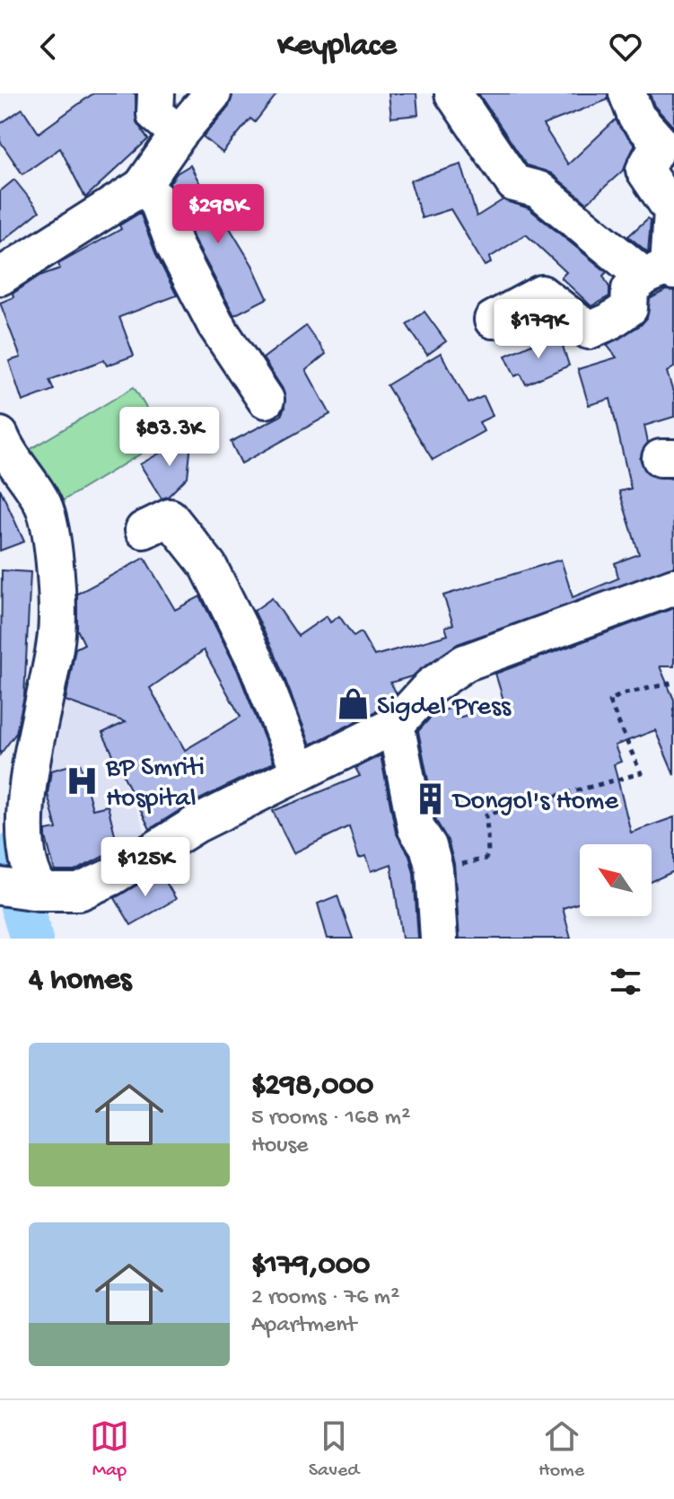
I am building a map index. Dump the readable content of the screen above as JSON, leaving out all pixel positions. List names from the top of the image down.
{
  "places": {
    "shop": ["Sigdel Press"],
    "hospital": ["BP Smriti Hospital"],
    "building": ["Dongol's Home"]
  },
  "north": "top left",
  "page": {
    "header": "Keyplace",
    "price": [
      "$298K",
      "$179K",
      "$83.3K",
      "$125K"
    ],
    "heading": "4 homes",
    "list": [
      {
        "name": "$298,000",
        "note": "5 rooms · 168 m² · House"
      },
      {
        "name": "$179,000",
        "note": "2 rooms · 76 m² · Apartment"
      }
    ],
    "tabs": ["Map", "Saved", "Home"]
  }
}
